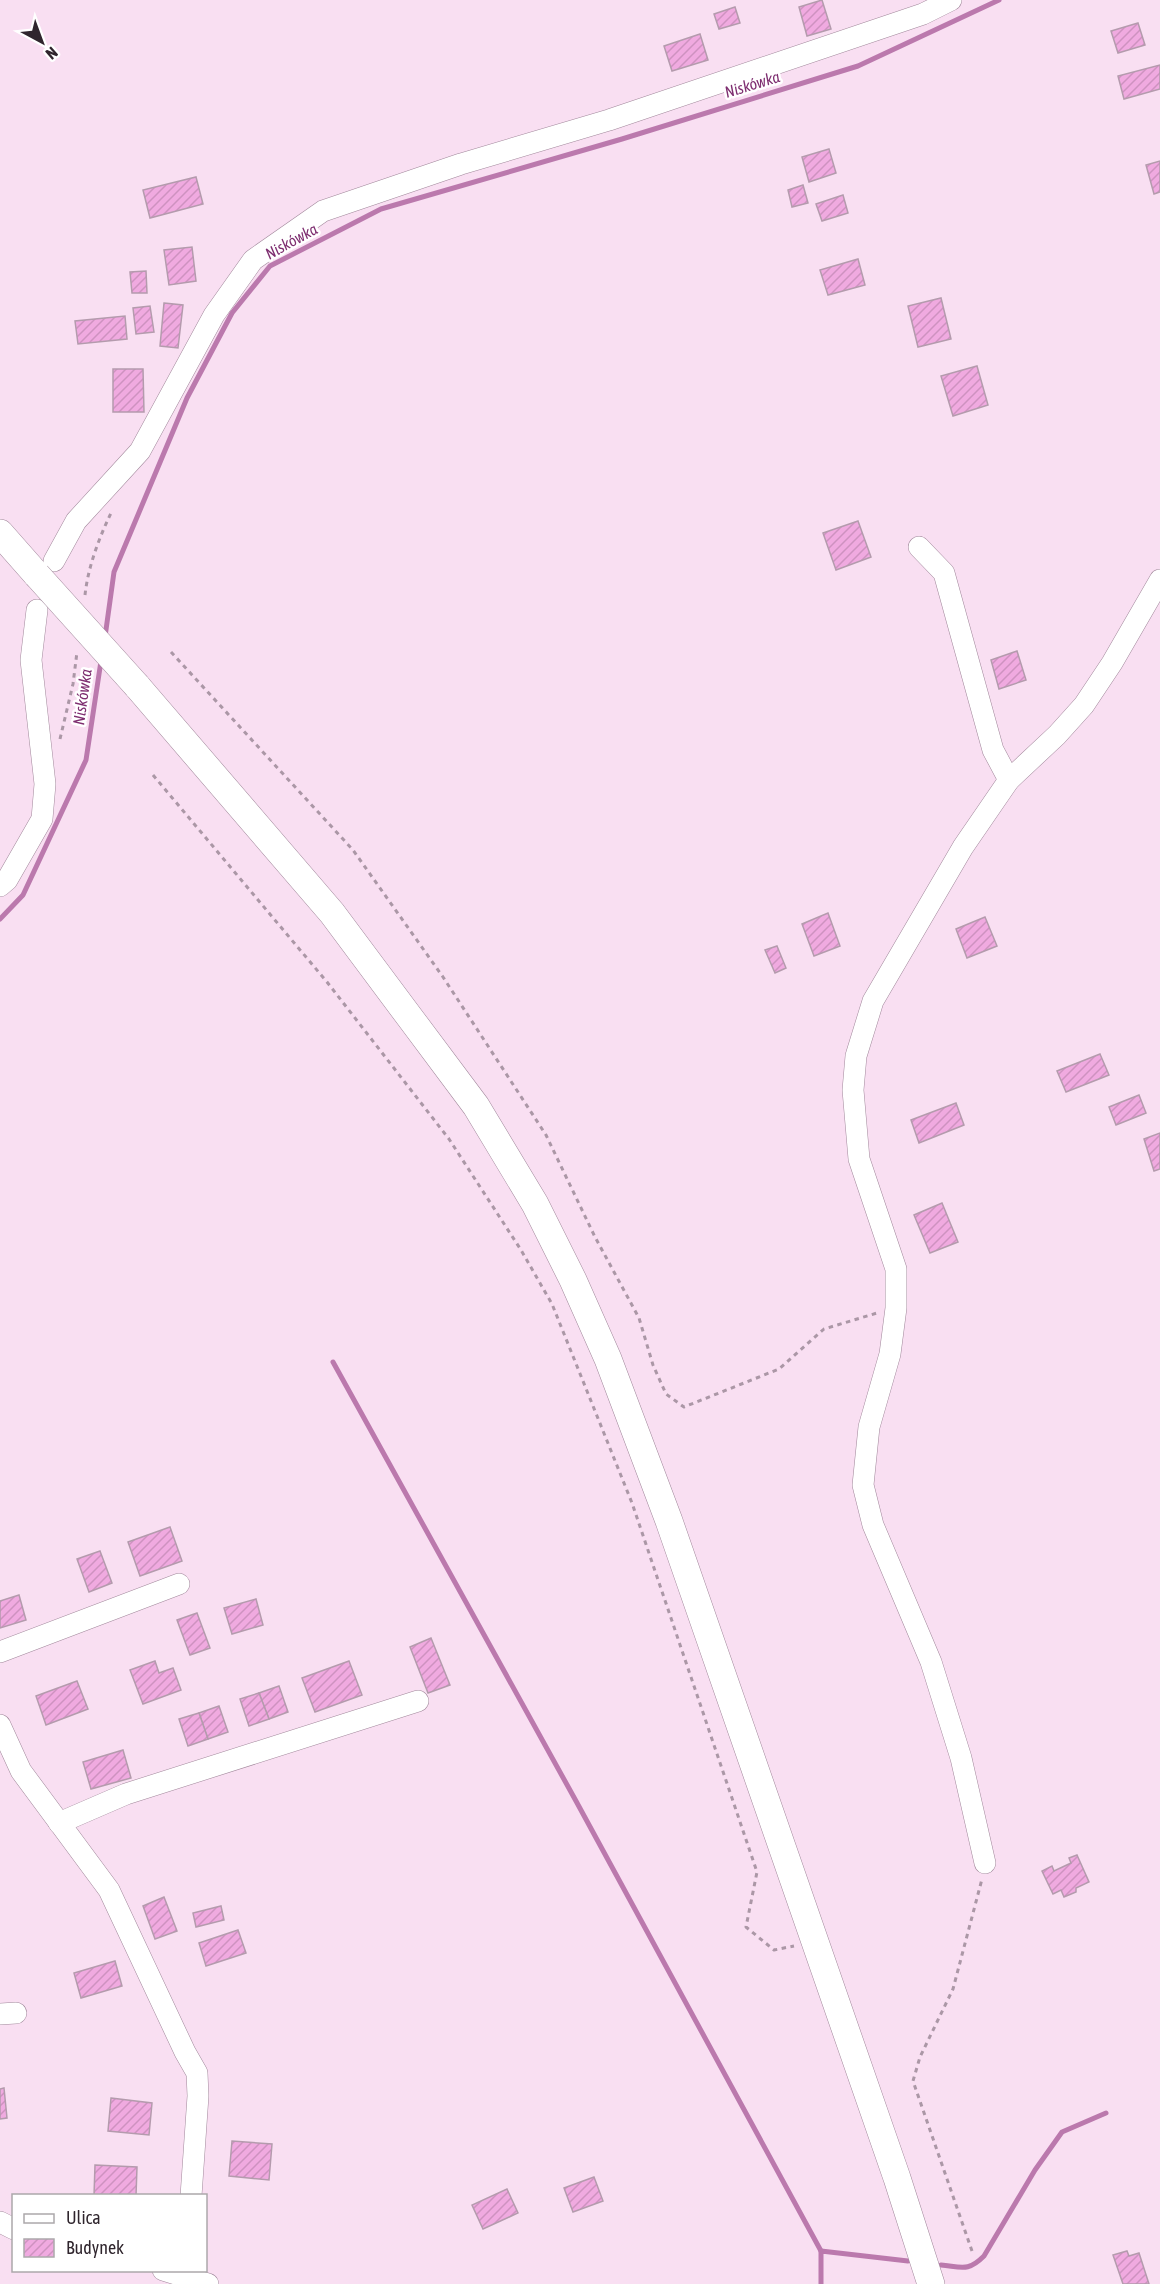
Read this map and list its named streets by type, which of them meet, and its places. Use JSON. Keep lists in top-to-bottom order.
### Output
{
  "water": ["Niskówka"],
  "legend": ["Ulica", "Budynek"],
  "north": "bottom right"
}
